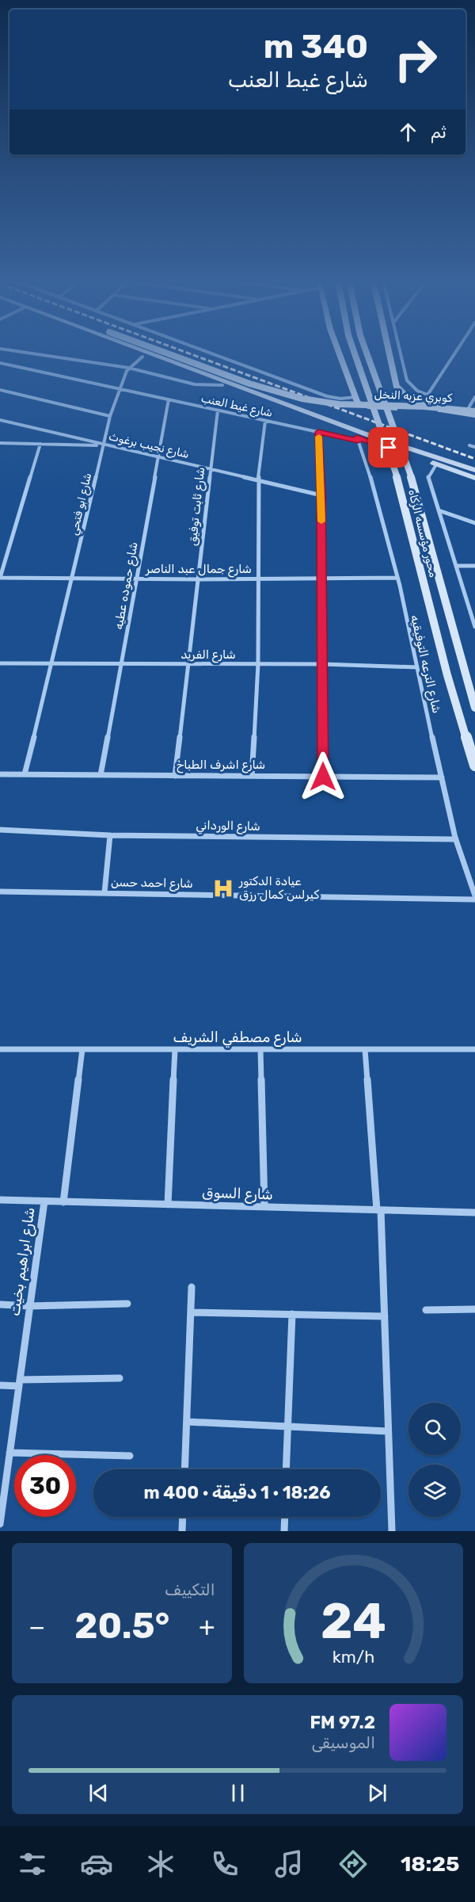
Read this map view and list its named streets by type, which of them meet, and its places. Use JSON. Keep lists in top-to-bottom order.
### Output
{
  "streets": {
    "main road": ["كوبري عزبه النخل", "محور مؤسسه الزكاه"],
    "street": [
      "شارع غيط العنب",
      "شارع نجيب برغوث",
      "شارع ابو فتحي",
      "شارع ثابت توفيق",
      "شارع جمال عبد الناصر",
      "شارع حموده عطيه",
      "شارع الفريد",
      "شارع الترعه التوفيقيه",
      "شارع اشرف الطباخ",
      "شارع الورداني",
      "شارع احمد حسن",
      "شارع مصطفي الشريف",
      "شارع السوق",
      "شارع ابراهيم بخيت"
    ]
  },
  "crossings": [
    ["شارع غيط العنب", "شارع ابو فتحي"],
    ["شارع غيط العنب", "شارع ثابت توفيق"],
    ["شارع غيط العنب", "شارع حموده عطيه"],
    ["شارع غيط العنب", "شارع الترعه التوفيقيه"],
    ["شارع نجيب برغوث", "شارع ابو فتحي"],
    ["شارع نجيب برغوث", "شارع ثابت توفيق"],
    ["شارع نجيب برغوث", "شارع حموده عطيه"],
    ["شارع ابو فتحي", "شارع جمال عبد الناصر"],
    ["شارع ابو فتحي", "شارع الفريد"],
    ["شارع ابو فتحي", "شارع اشرف الطباخ"],
    ["شارع ثابت توفيق", "شارع جمال عبد الناصر"],
    ["شارع ثابت توفيق", "شارع الفريد"],
    ["شارع ثابت توفيق", "شارع اشرف الطباخ"],
    ["شارع جمال عبد الناصر", "شارع حموده عطيه"],
    ["شارع جمال عبد الناصر", "شارع الترعه التوفيقيه"],
    ["شارع حموده عطيه", "شارع الفريد"],
    ["شارع حموده عطيه", "شارع اشرف الطباخ"],
    ["شارع الفريد", "شارع الترعه التوفيقيه"],
    ["شارع الترعه التوفيقيه", "شارع اشرف الطباخ"],
    ["شارع الترعه التوفيقيه", "شارع الورداني"],
    ["شارع الترعه التوفيقيه", "شارع احمد حسن"],
    ["شارع السوق", "شارع ابراهيم بخيت"]
  ],
  "places": {
    "hospital": ["عيادة الدكتور كيرلس كمال رزق"]
  },
  "page": {
    "turn": ["340 m", "شارع غيط العنب"],
    "then": "ثم",
    "limit": "30",
    "trip": "18:26 · 1 دقيقة · 400 m",
    "tile": "التكييف",
    "heat": ["−", "20.5°", "+"],
    "song": ["97.2 FM", "الموسيقى"],
    "tabs": "18:25",
    "gauge": ["24", "km/h"]
  }
}
